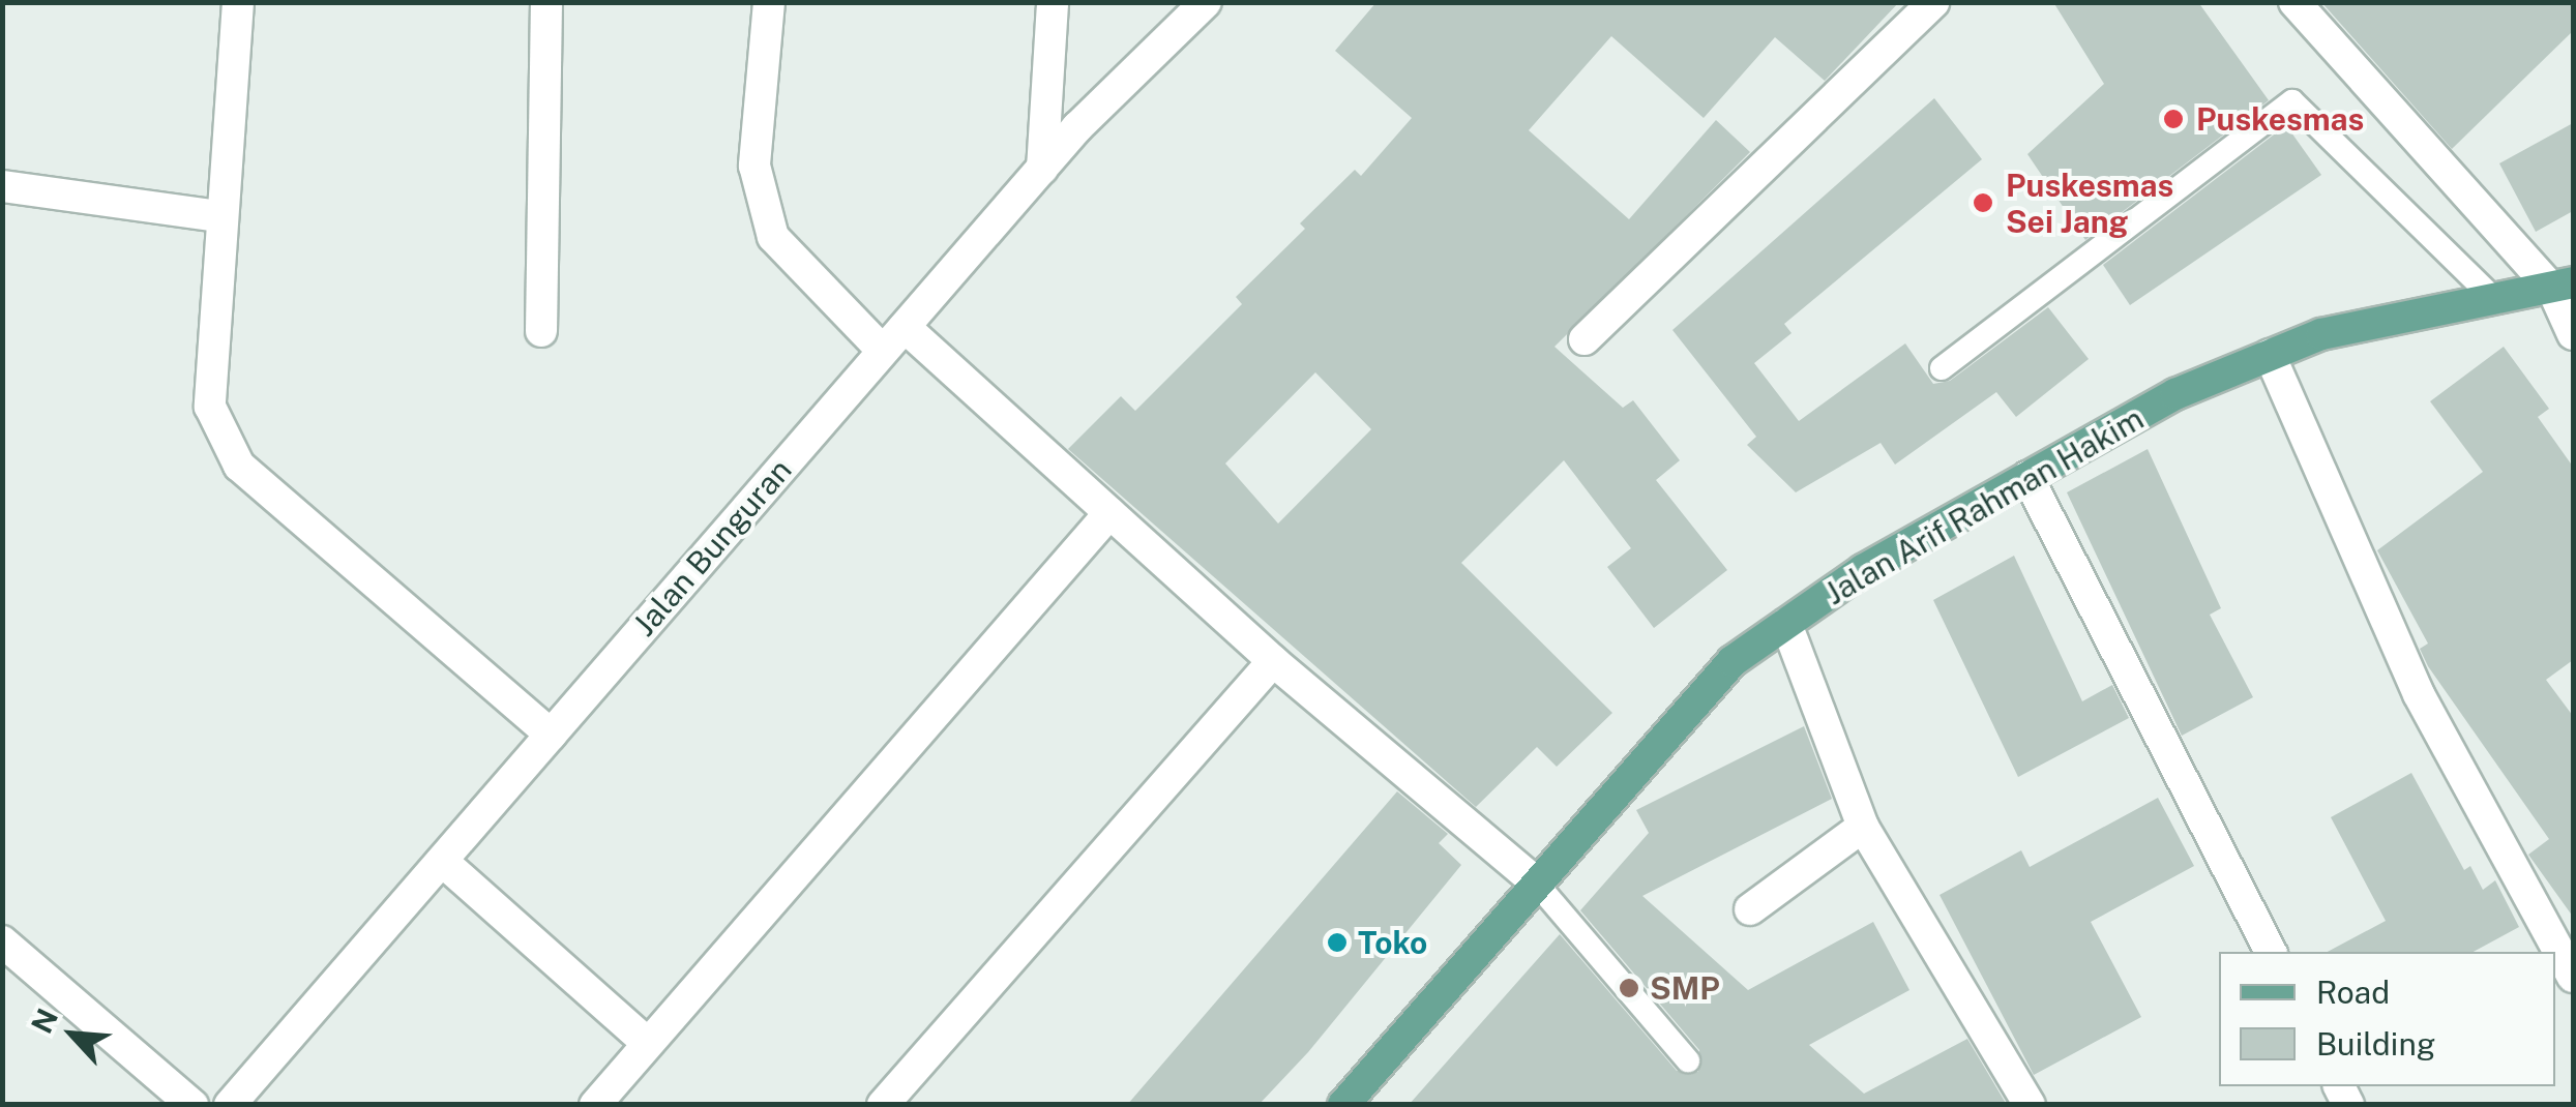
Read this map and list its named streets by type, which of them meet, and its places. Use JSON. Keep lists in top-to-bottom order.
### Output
{
  "streets": {
    "main road": ["Jalan Arif Rahman Hakim"],
    "street": ["Jalan Bunguran"]
  },
  "places": [
    "Puskesmas",
    "Puskesmas Sei Jang",
    "Toko",
    "SMP"
  ],
  "legend": ["Road", "Building"],
  "north": "top left"
}
